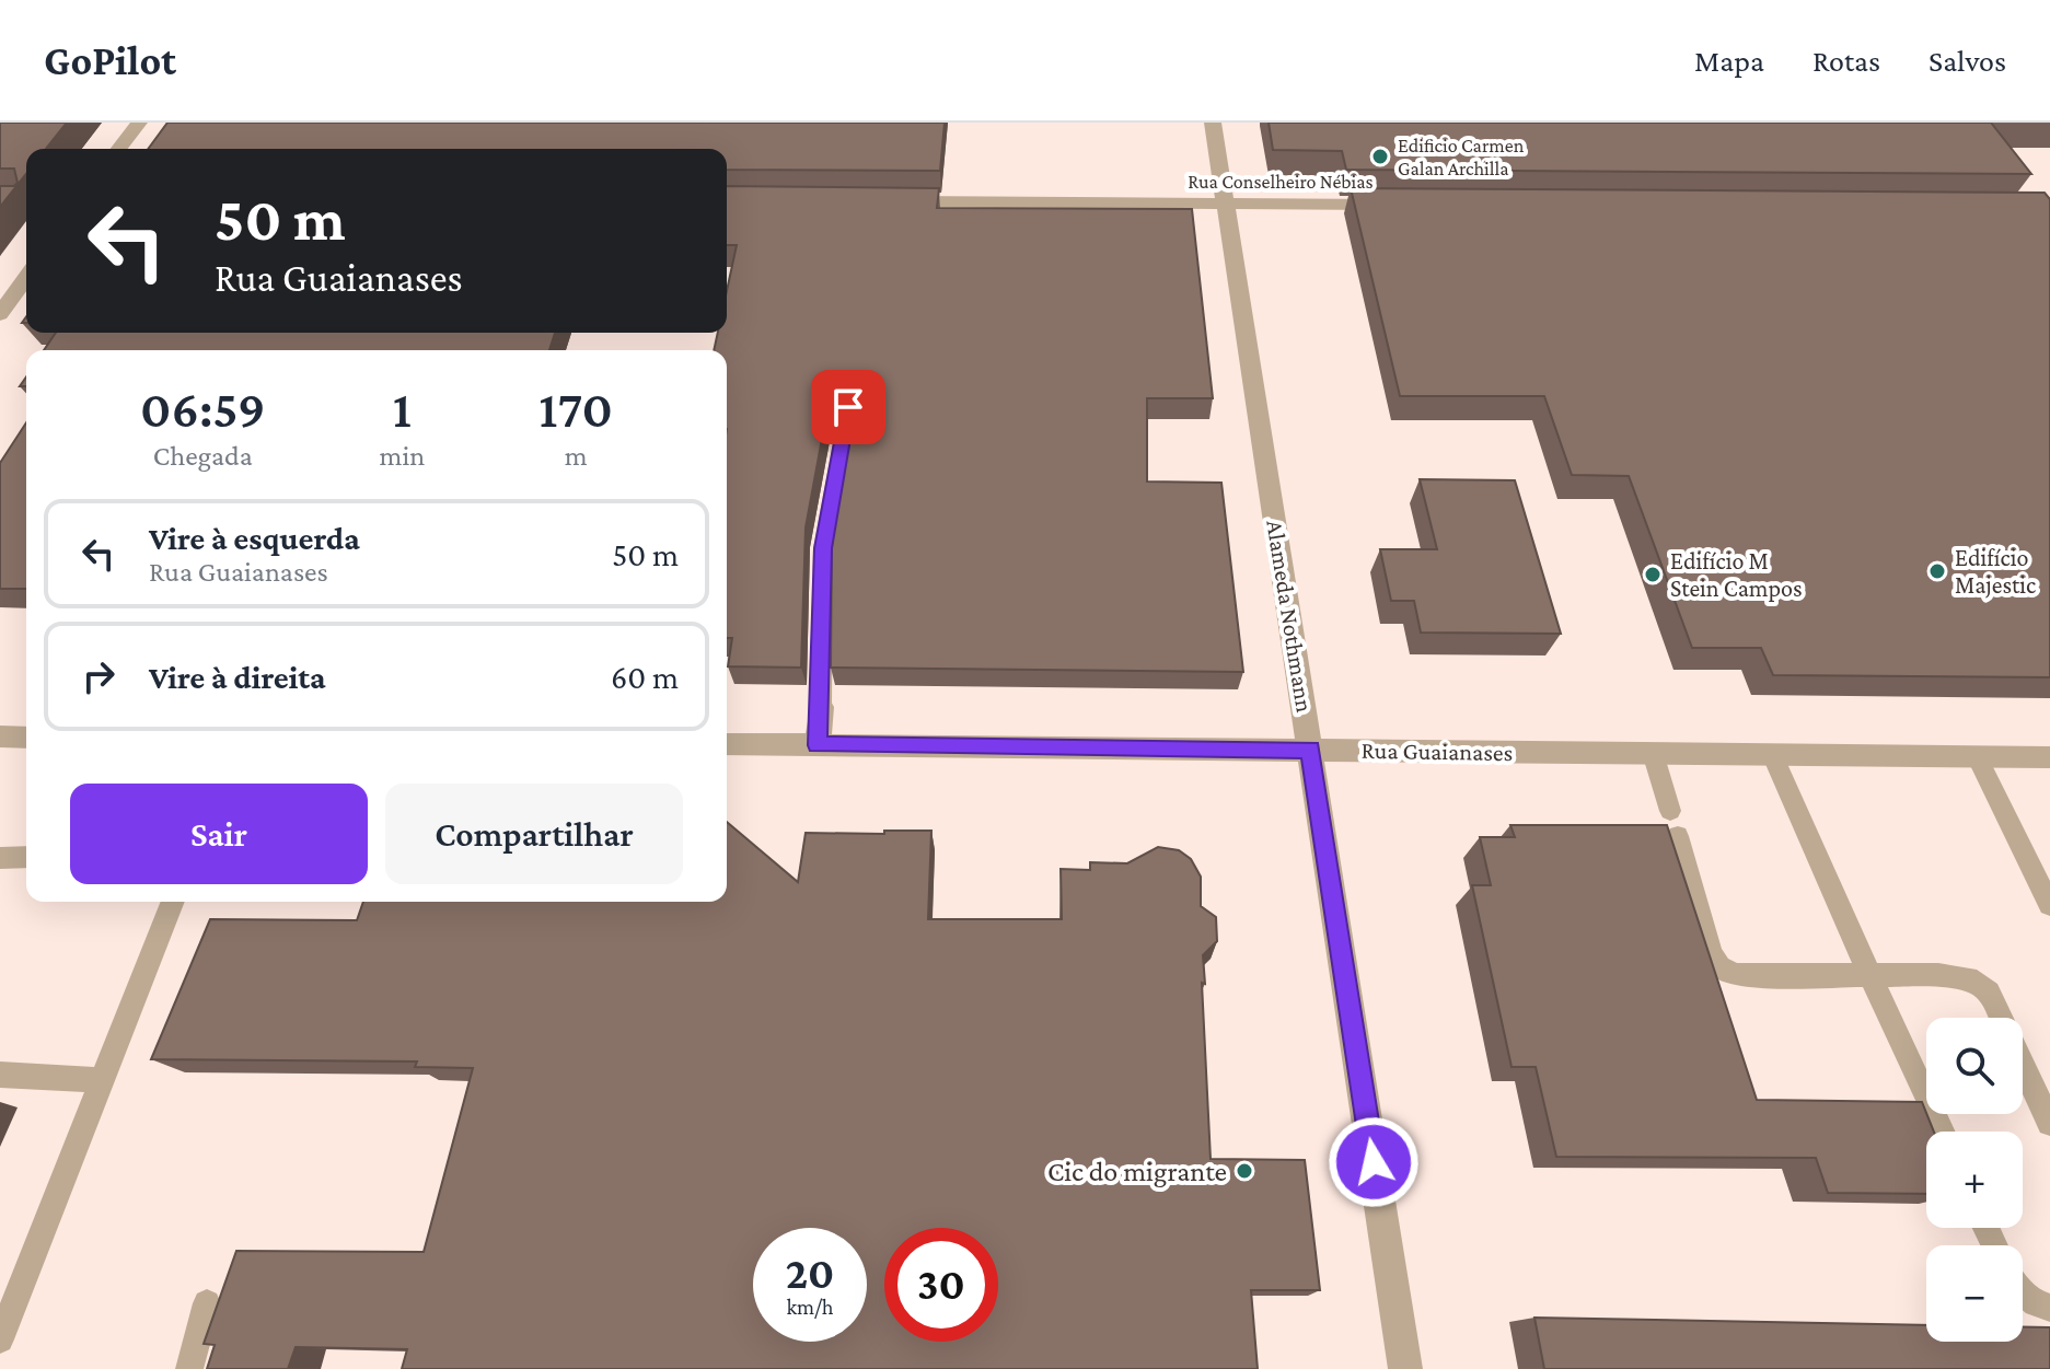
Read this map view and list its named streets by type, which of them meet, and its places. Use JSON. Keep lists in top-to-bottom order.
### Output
{
  "streets": {
    "street": ["Rua Conselheiro Nébias", "Alameda Nothmann", "Rua Guaianases"]
  },
  "crossings": [
    ["Rua Conselheiro Nébias", "Alameda Nothmann"],
    ["Alameda Nothmann", "Rua Guaianases"]
  ],
  "places": [
    "Edificio Carmen Galan Archilla",
    "Edifício Majestic",
    "Edifício M Stein Campos",
    "Cic do migrante"
  ],
  "page": {
    "header": "GoPilot",
    "nav": ["Mapa", "Rotas", "Salvos"],
    "turn": ["50 m", "Rua Guaianases"],
    "eta": [
      "06:59",
      "Chegada",
      "1",
      "min",
      "170",
      "m"
    ],
    "list": [
      {
        "name": "Vire à esquerda",
        "note": "Rua Guaianases",
        "value": "50 m"
      },
      {
        "name": "Vire à direita",
        "value": "60 m"
      }
    ],
    "buttons": ["Sair", "Compartilhar"],
    "map_buttons": ["+", "−"],
    "speed": "20 km/h",
    "limit": "30"
  }
}
